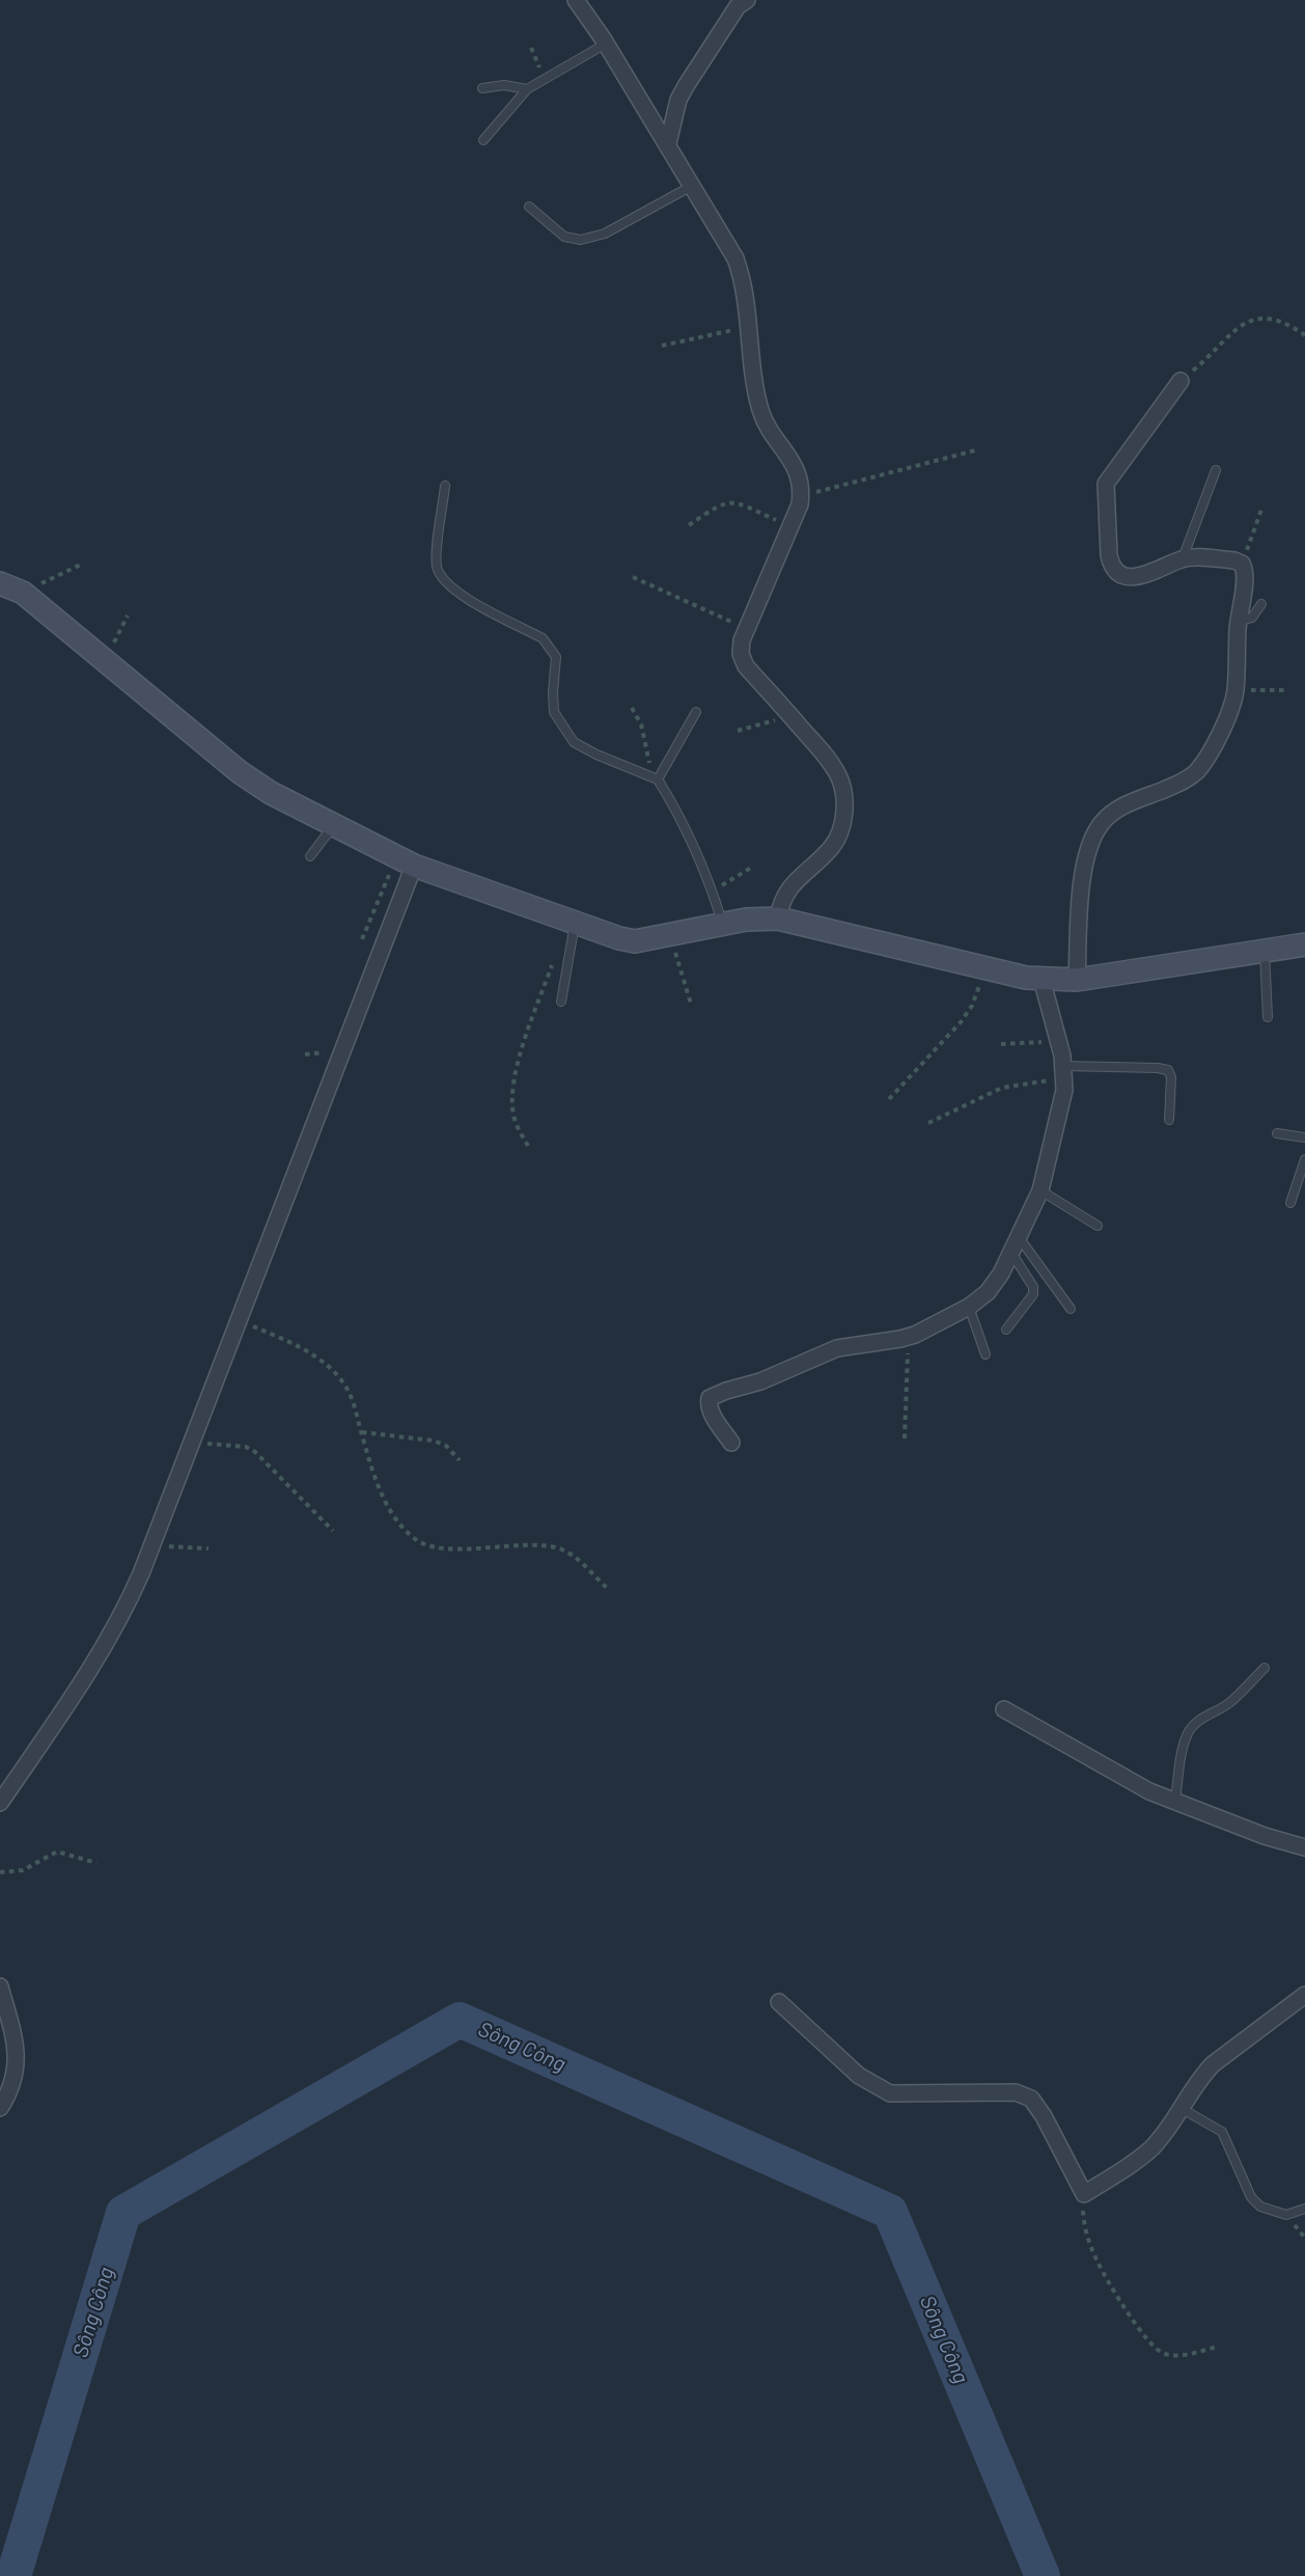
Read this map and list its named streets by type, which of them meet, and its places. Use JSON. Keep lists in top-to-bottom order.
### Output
{
  "water": ["Sông Công"]
}
